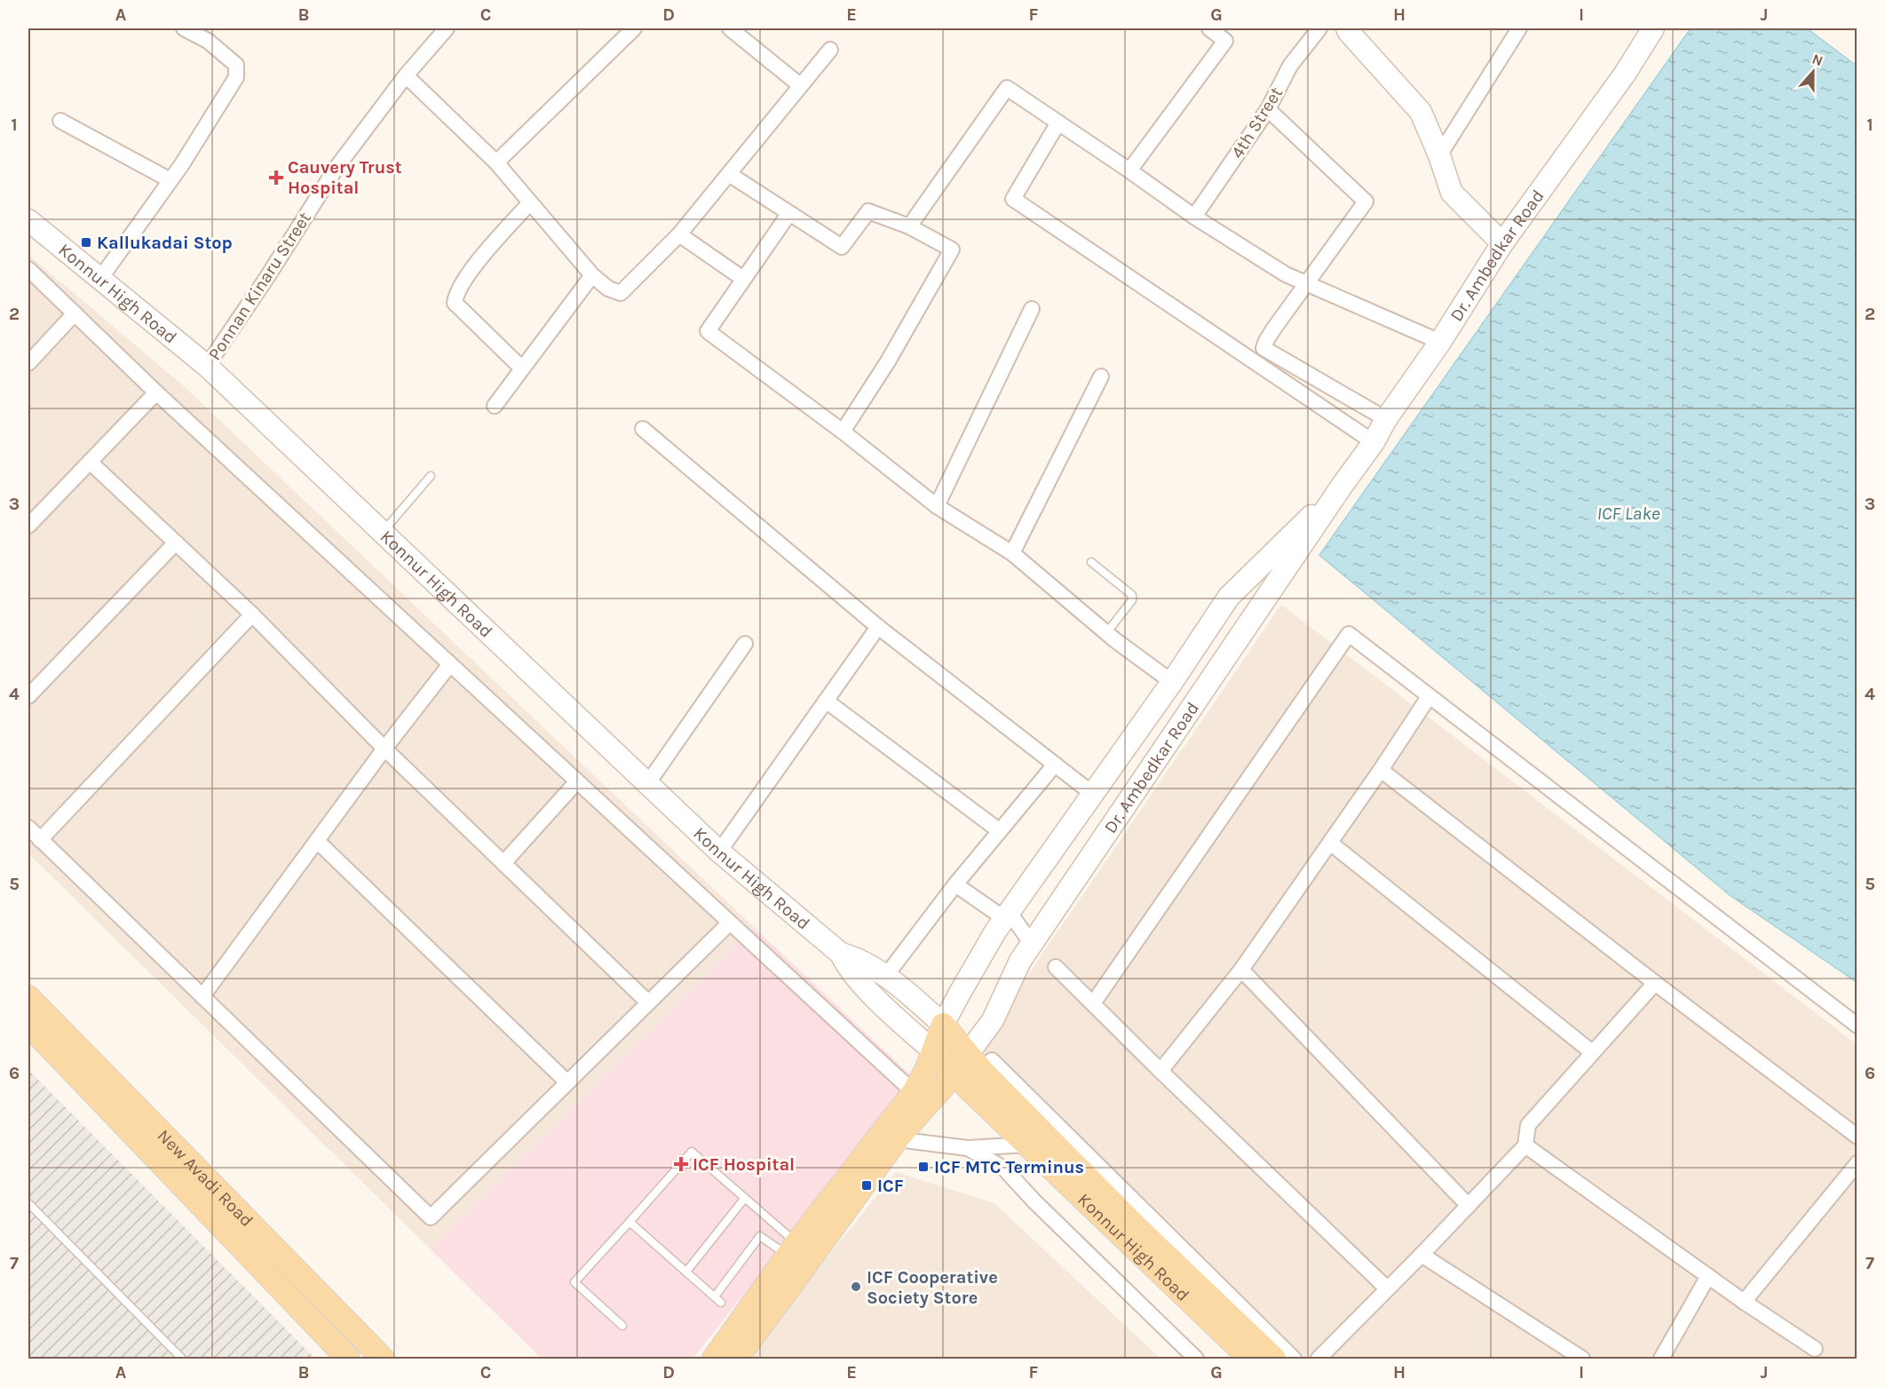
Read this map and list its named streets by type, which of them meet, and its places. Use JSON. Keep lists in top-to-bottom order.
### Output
{
  "streets": {
    "main road": ["Dr. Ambedkar Road", "Konnur High Road", "New Avadi Road"],
    "street": ["4th Street", "Ponnan Kinaru Street"]
  },
  "crossings": [
    ["Dr. Ambedkar Road", "Konnur High Road"],
    ["Ponnan Kinaru Street", "Konnur High Road"]
  ],
  "water": ["ICF Lake"],
  "places": {
    "health": ["Cauvery Trust Hospital", "ICF Hospital"],
    "transit": ["Kallukadai Stop", "ICF MTC Terminus", "ICF"],
    "other": ["ICF Cooperative Society Store"]
  },
  "north": "top",
  "grid": {
    "columns": [
      "A",
      "B",
      "C",
      "D",
      "E",
      "F",
      "G",
      "H",
      "I",
      "J"
    ],
    "rows": [
      "1",
      "2",
      "3",
      "4",
      "5",
      "6",
      "7"
    ]
  }
}
